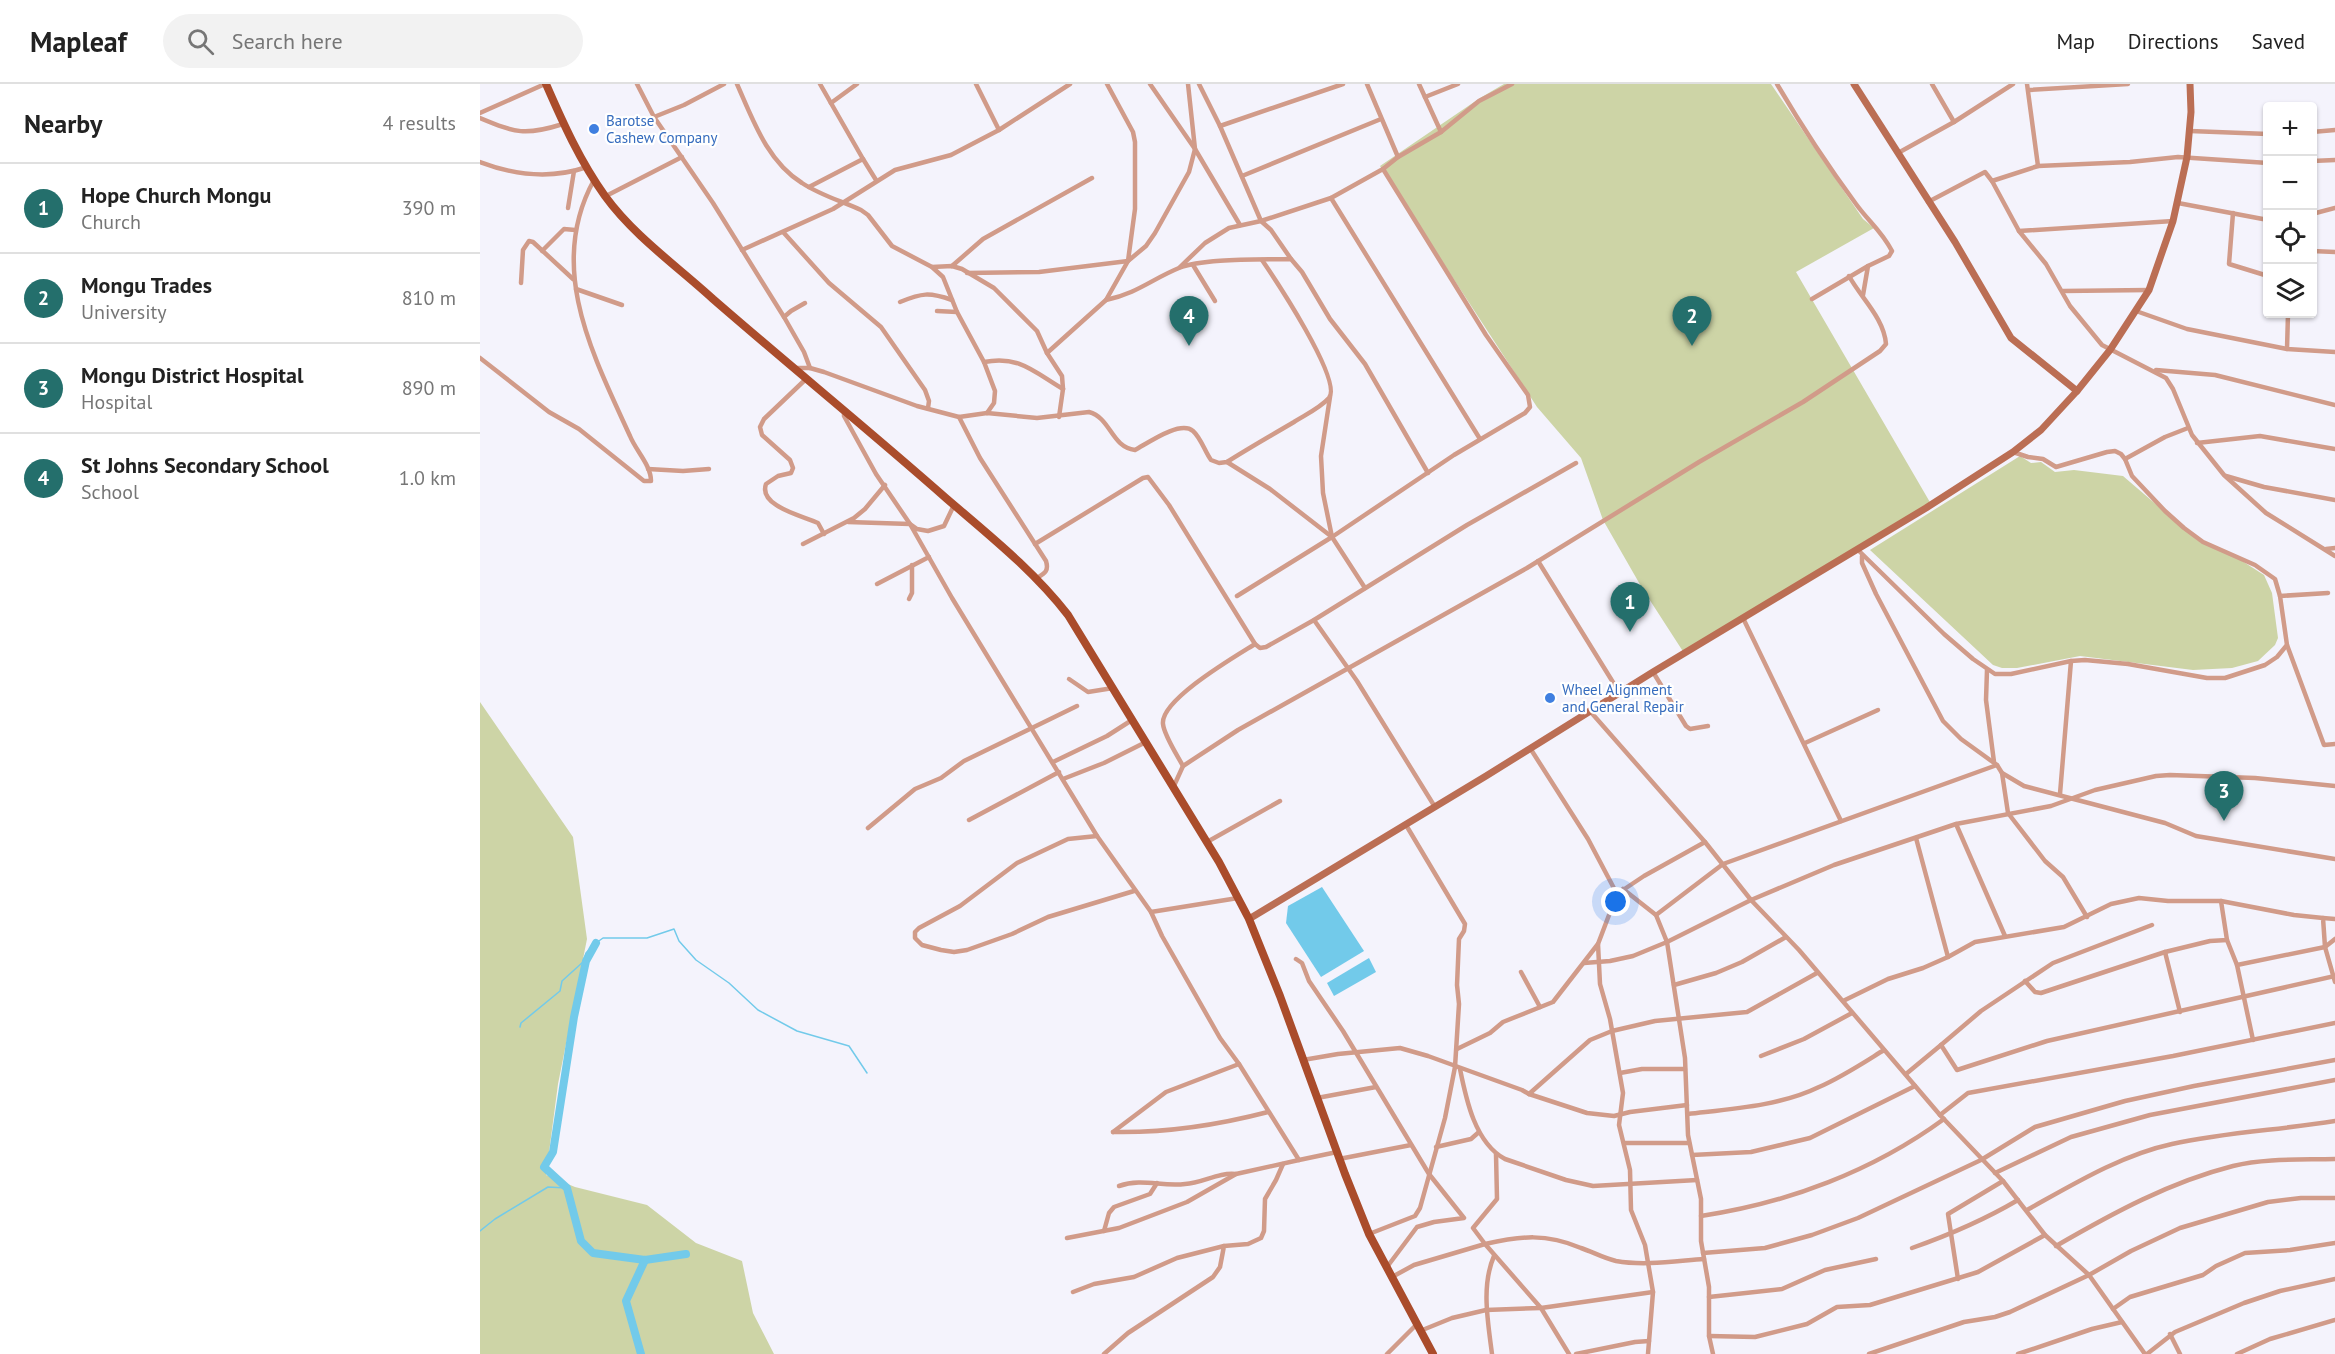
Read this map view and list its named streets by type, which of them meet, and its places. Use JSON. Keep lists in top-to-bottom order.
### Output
{
  "places": ["Barotse Cashew Company", "Wheel Alignment and General Repair"],
  "page": {
    "header": "Mapleaf",
    "search": "Search here",
    "nav": ["Map", "Directions", "Saved"],
    "heading": ["Nearby", "4 results"],
    "map_buttons": ["+", "−"],
    "list": [
      {
        "mark": "1",
        "name": "Hope Church Mongu",
        "note": "Church",
        "value": "390 m"
      },
      {
        "mark": "2",
        "name": "Mongu Trades",
        "note": "University",
        "value": "810 m"
      },
      {
        "mark": "3",
        "name": "Mongu District Hospital",
        "note": "Hospital",
        "value": "890 m"
      },
      {
        "mark": "4",
        "name": "St Johns Secondary School",
        "note": "School",
        "value": "1.0 km"
      }
    ],
    "pins": [
      "2",
      "4",
      "1",
      "3"
    ]
  }
}
